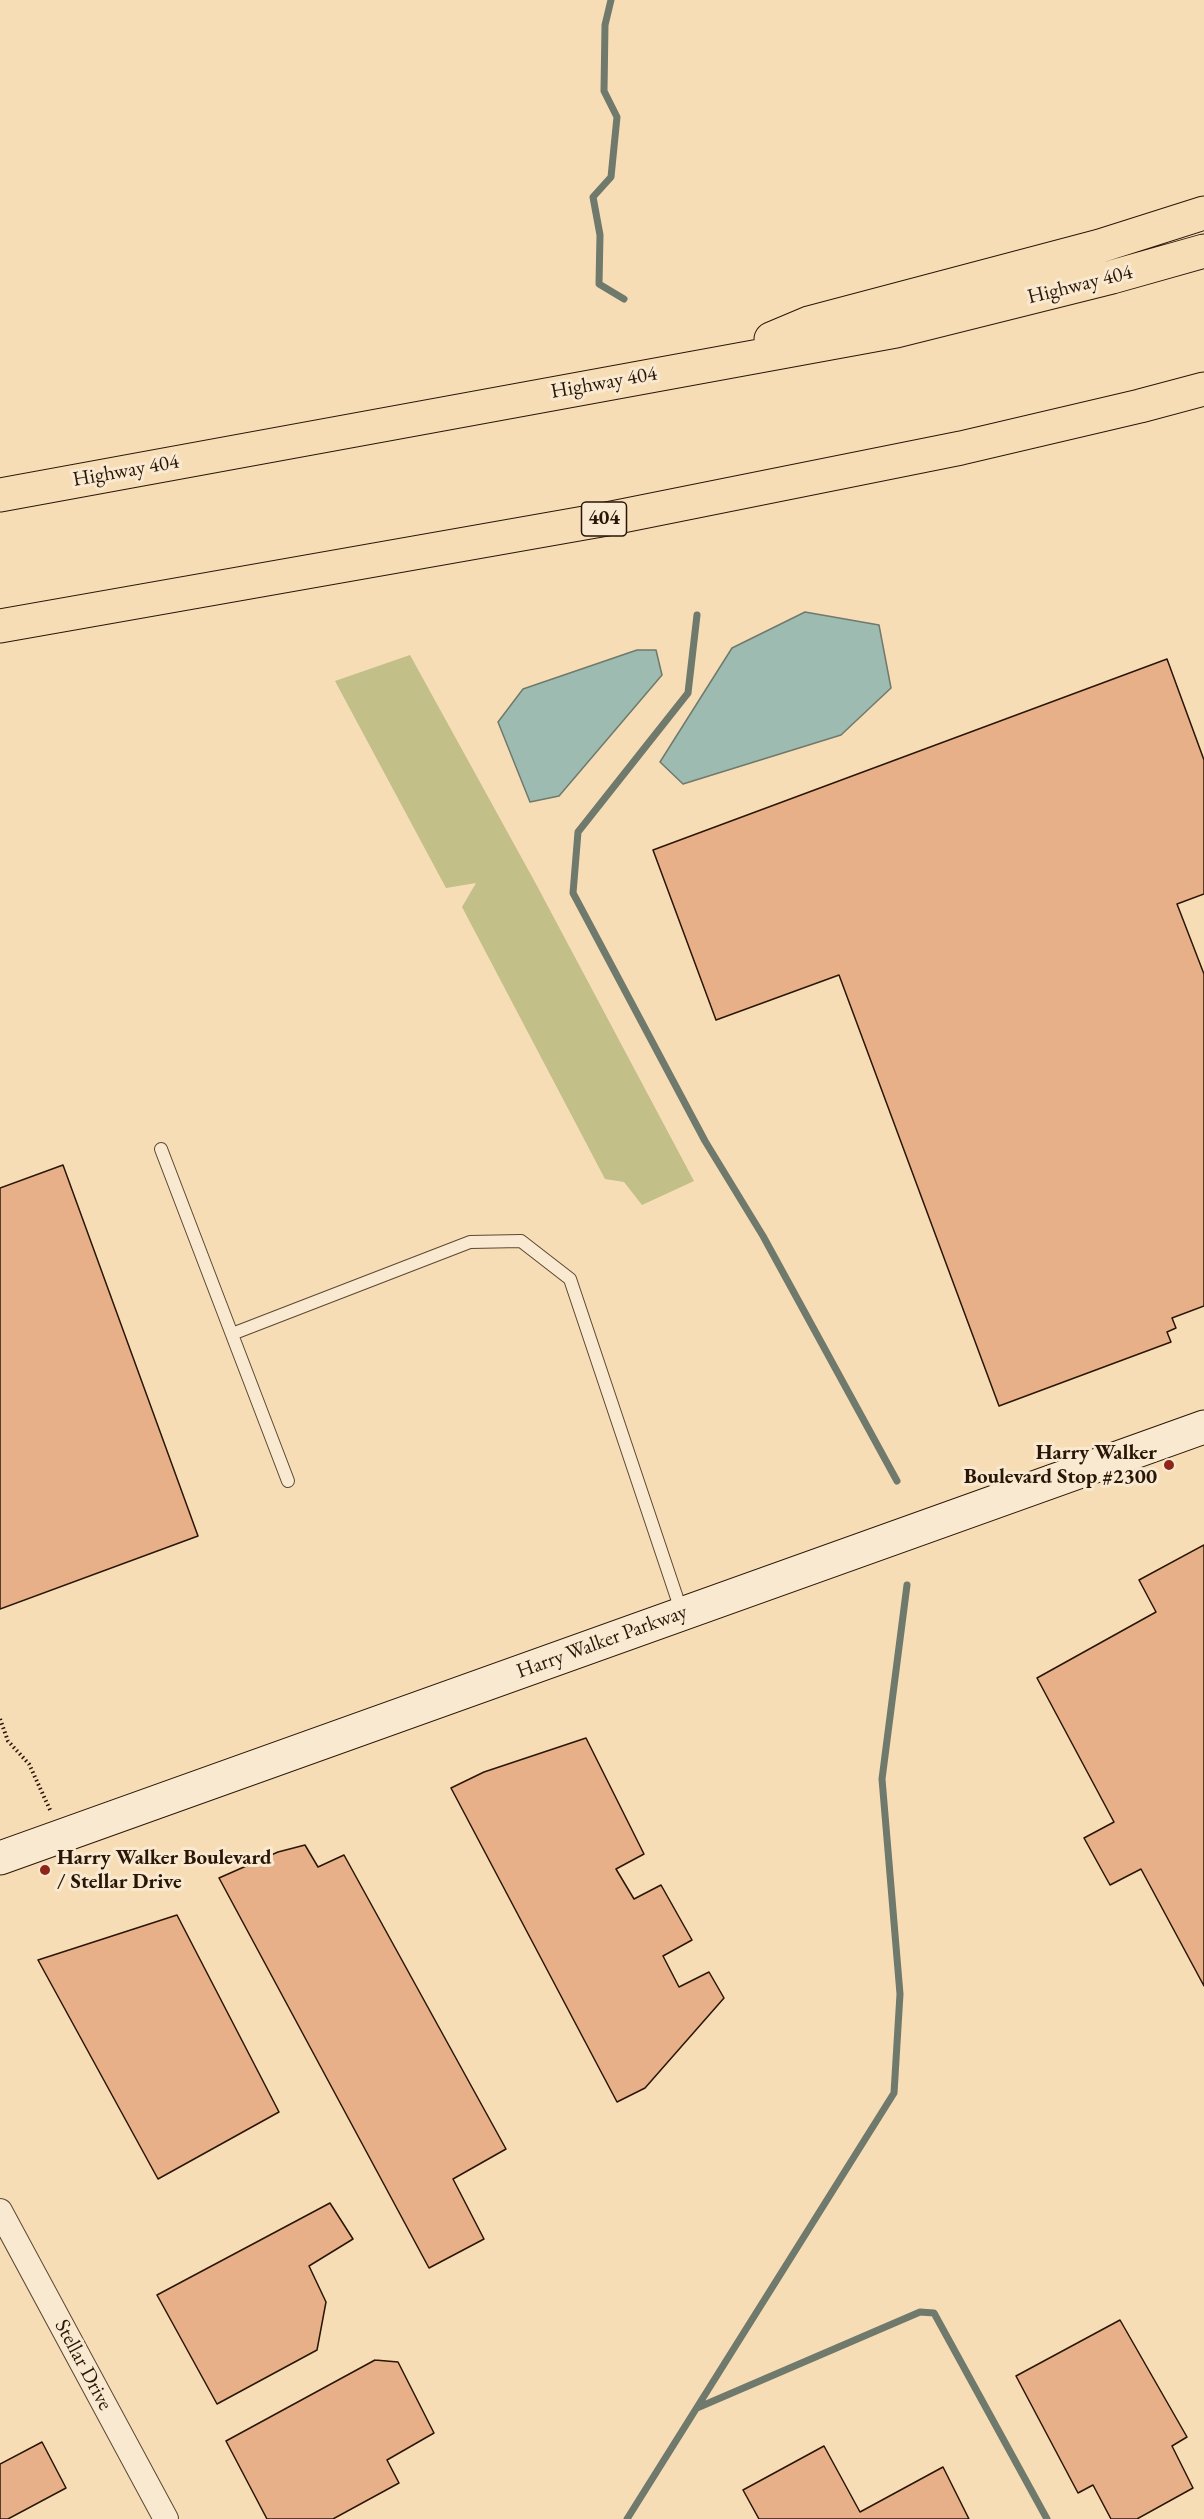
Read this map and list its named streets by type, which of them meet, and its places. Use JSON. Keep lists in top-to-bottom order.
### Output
{
  "streets": {
    "highway": ["Highway 404", "404"],
    "street": ["Harry Walker Parkway", "Stellar Drive"]
  },
  "places": ["Harry Walker Boulevard Stop #2300", "Harry Walker Boulevard / Stellar Drive"]
}
